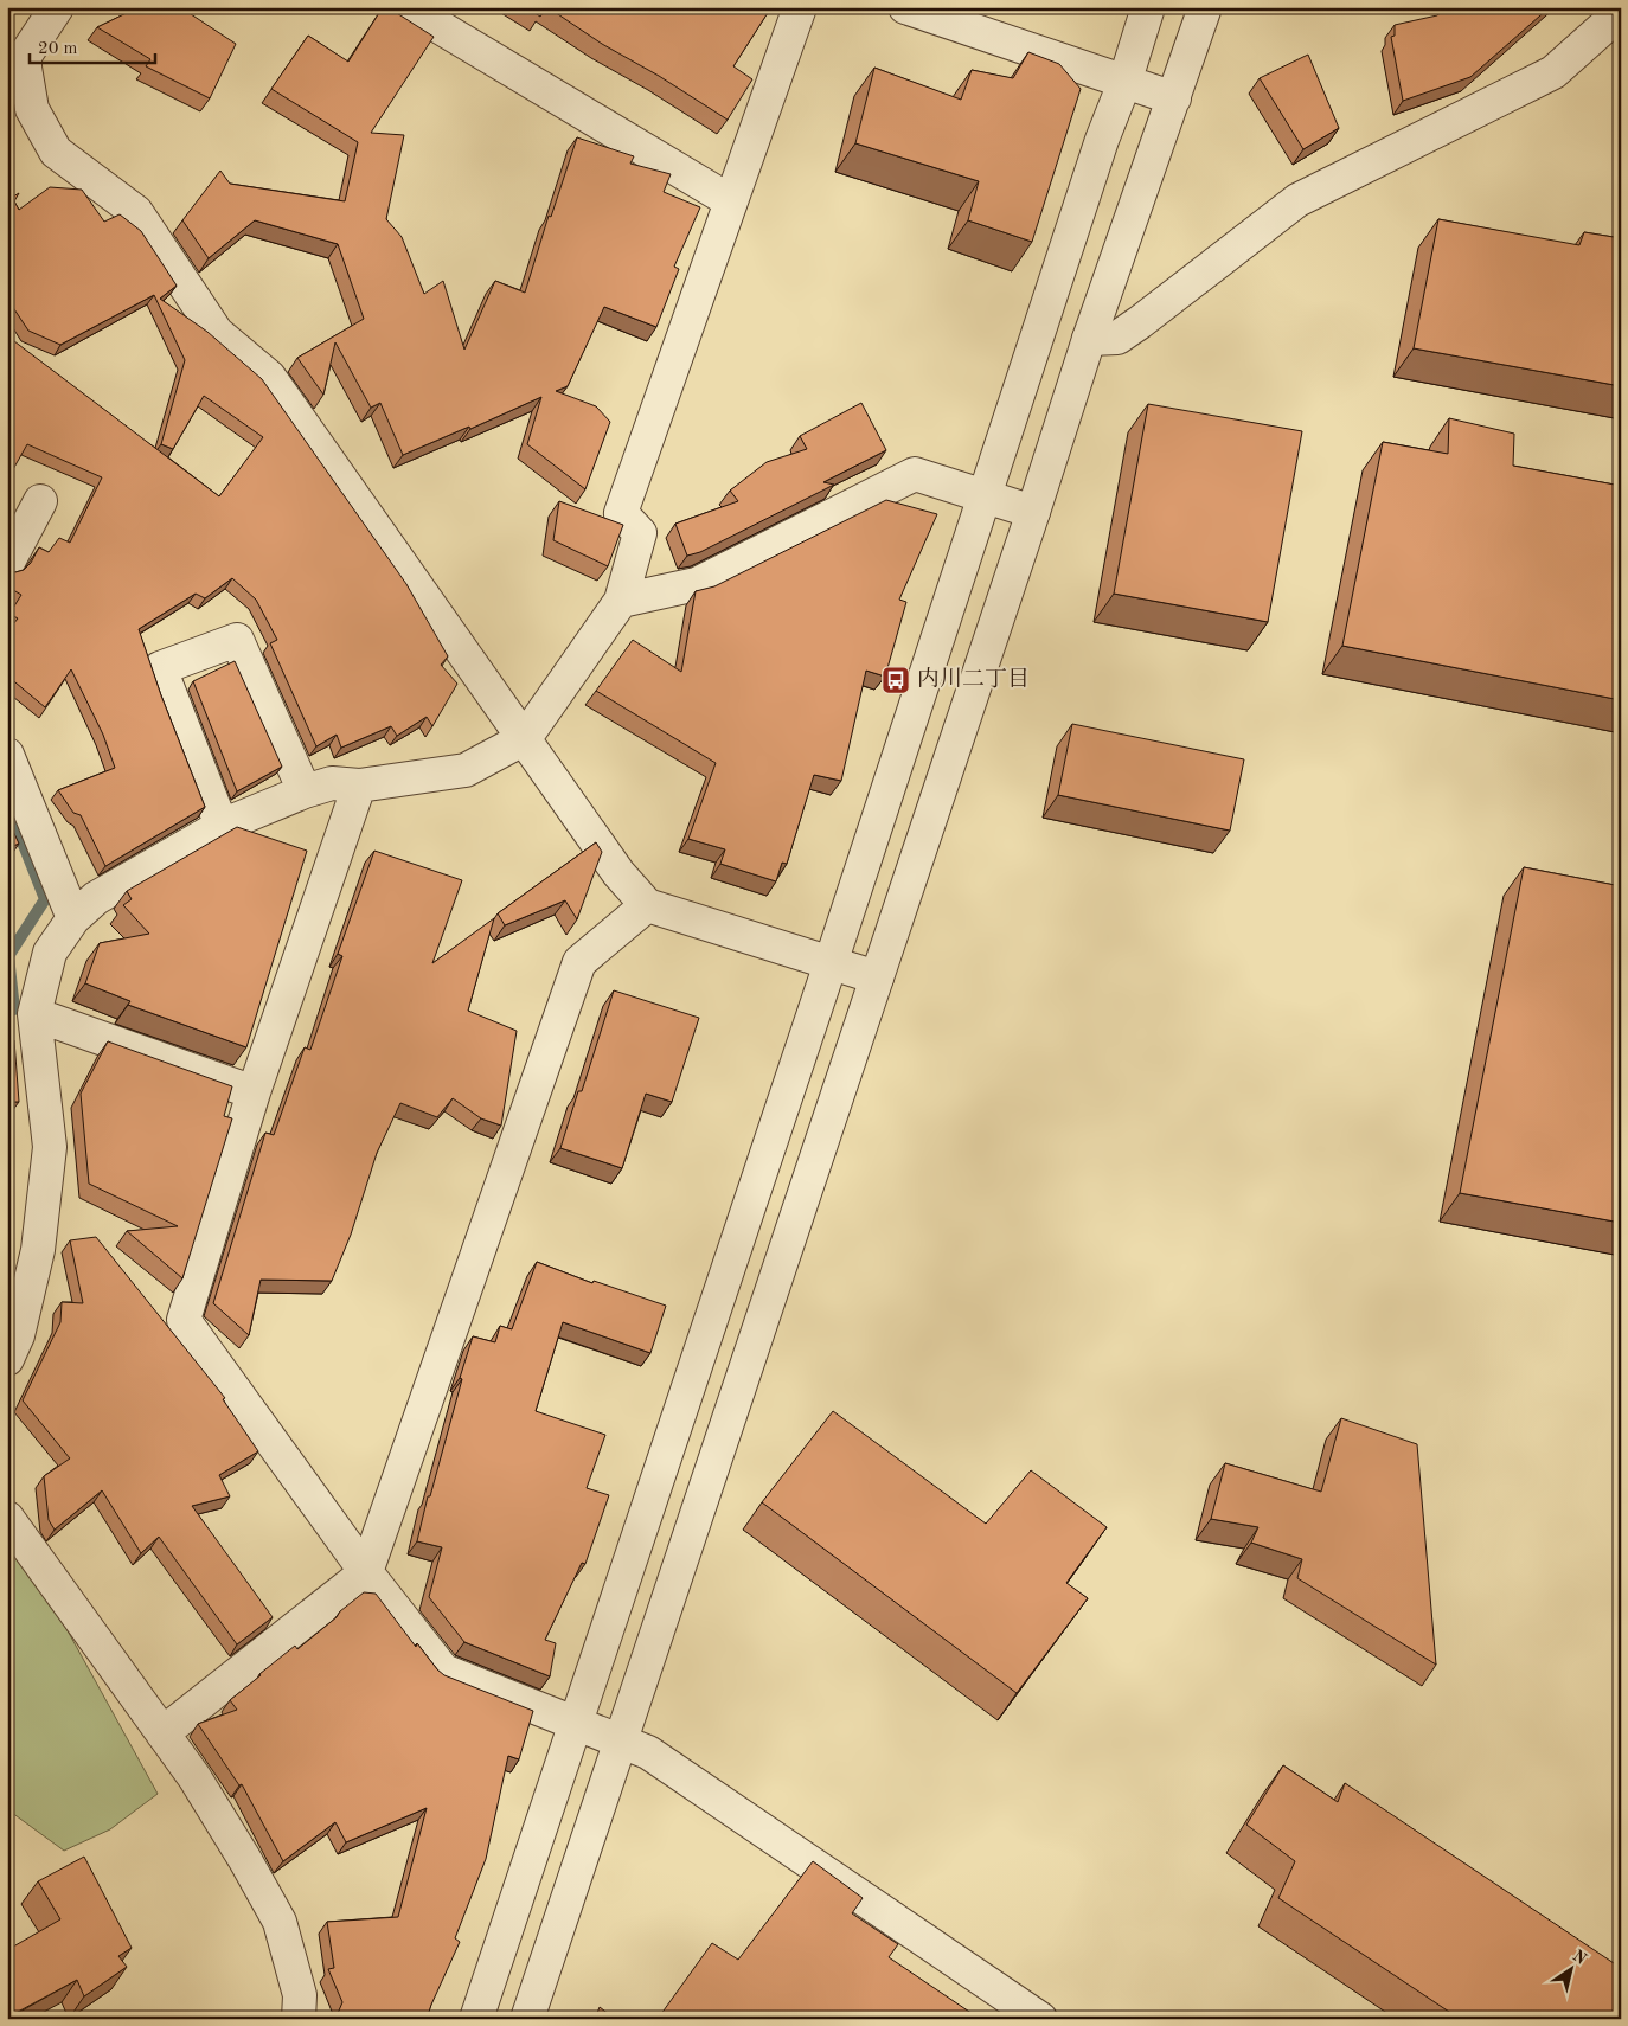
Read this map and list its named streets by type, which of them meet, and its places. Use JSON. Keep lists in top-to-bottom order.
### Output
{
  "places": {
    "bus stop": ["内川二丁目"]
  },
  "scale_bar": "20 m",
  "north": "top right"
}
